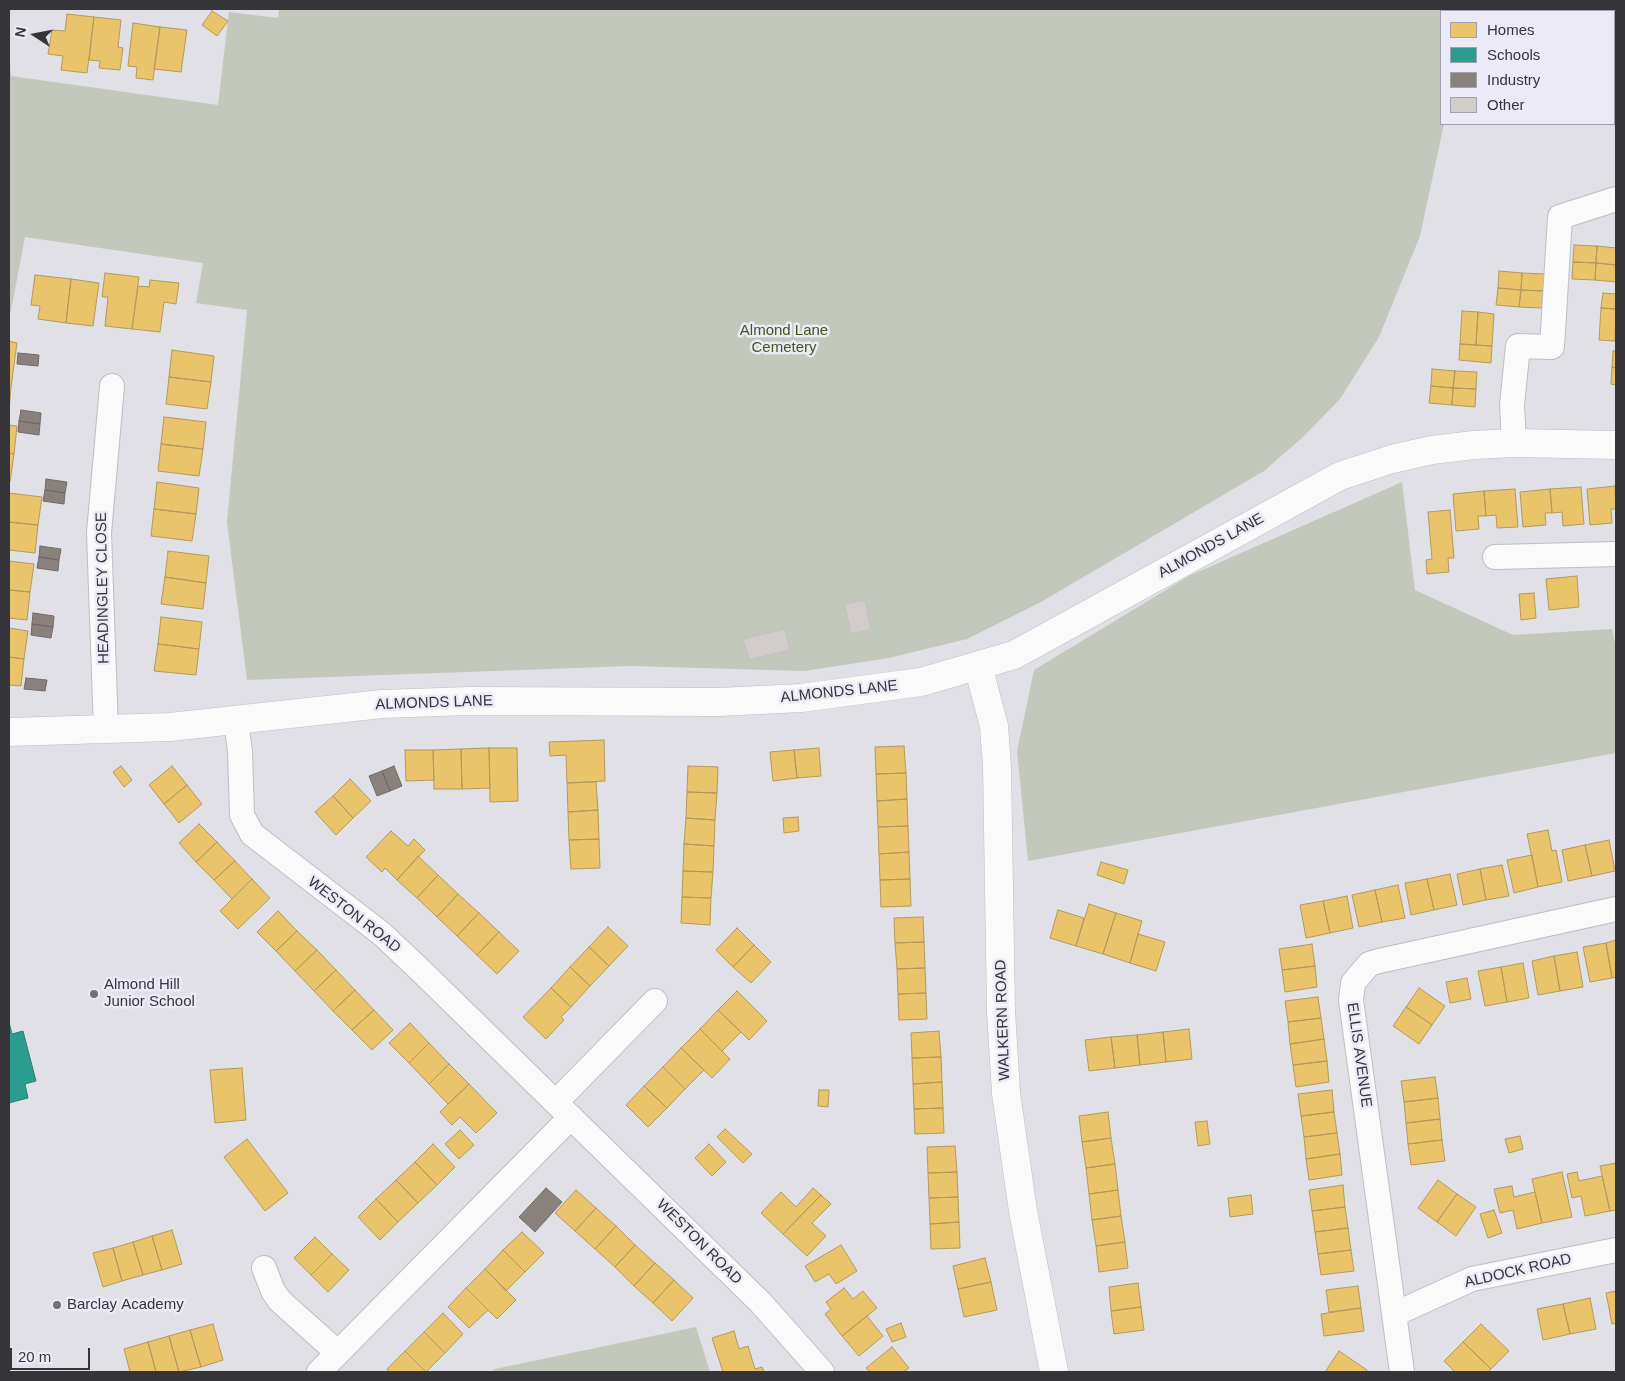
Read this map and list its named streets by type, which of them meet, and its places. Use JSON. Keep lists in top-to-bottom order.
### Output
{
  "streets": {
    "street": [
      "ALMONDS LANE",
      "HEADINGLEY CLOSE",
      "WESTON ROAD",
      "WALKERN ROAD",
      "ELLIS AVENUE",
      "ALDOCK ROAD"
    ]
  },
  "crossings": [
    ["ALMONDS LANE", "HEADINGLEY CLOSE"],
    ["ALMONDS LANE", "WESTON ROAD"],
    ["ALMONDS LANE", "WALKERN ROAD"],
    ["ELLIS AVENUE", "ALDOCK ROAD"]
  ],
  "parks": ["Almond Lane Cemetery"],
  "places": ["Almond Hill Junior School", "Barclay Academy"],
  "legend": [
    "Homes",
    "Schools",
    "Industry",
    "Other"
  ],
  "scale_bar": "20 m",
  "north": "left"
}
